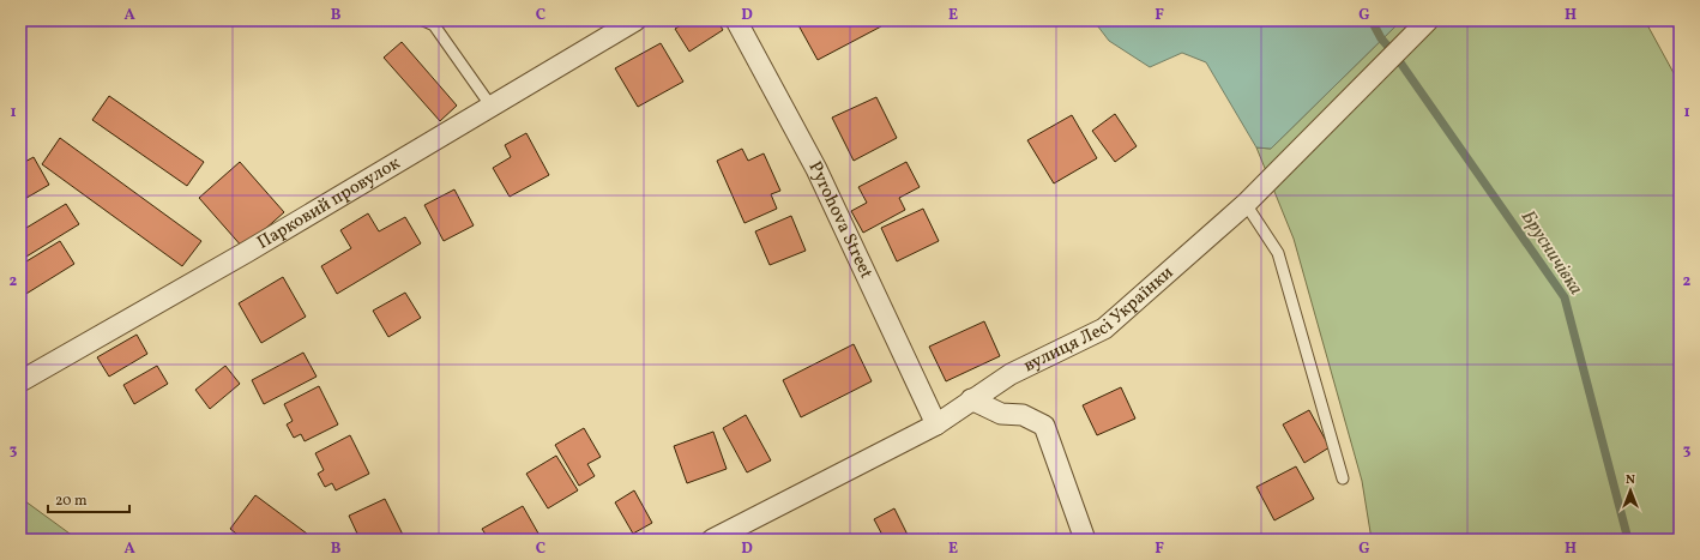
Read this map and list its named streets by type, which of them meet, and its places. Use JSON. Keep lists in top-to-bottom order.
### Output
{
  "streets": {
    "street": ["Парковий провулок", "Pyrohova Street", "вулиця Лесі Українки"]
  },
  "crossings": [
    ["Pyrohova Street", "вулиця Лесі Українки"]
  ],
  "water": ["Брусничівка"],
  "scale_bar": "20 m",
  "north": "top",
  "grid": {
    "columns": [
      "A",
      "B",
      "C",
      "D",
      "E",
      "F",
      "G",
      "H"
    ],
    "rows": ["1", "2", "3"]
  }
}
